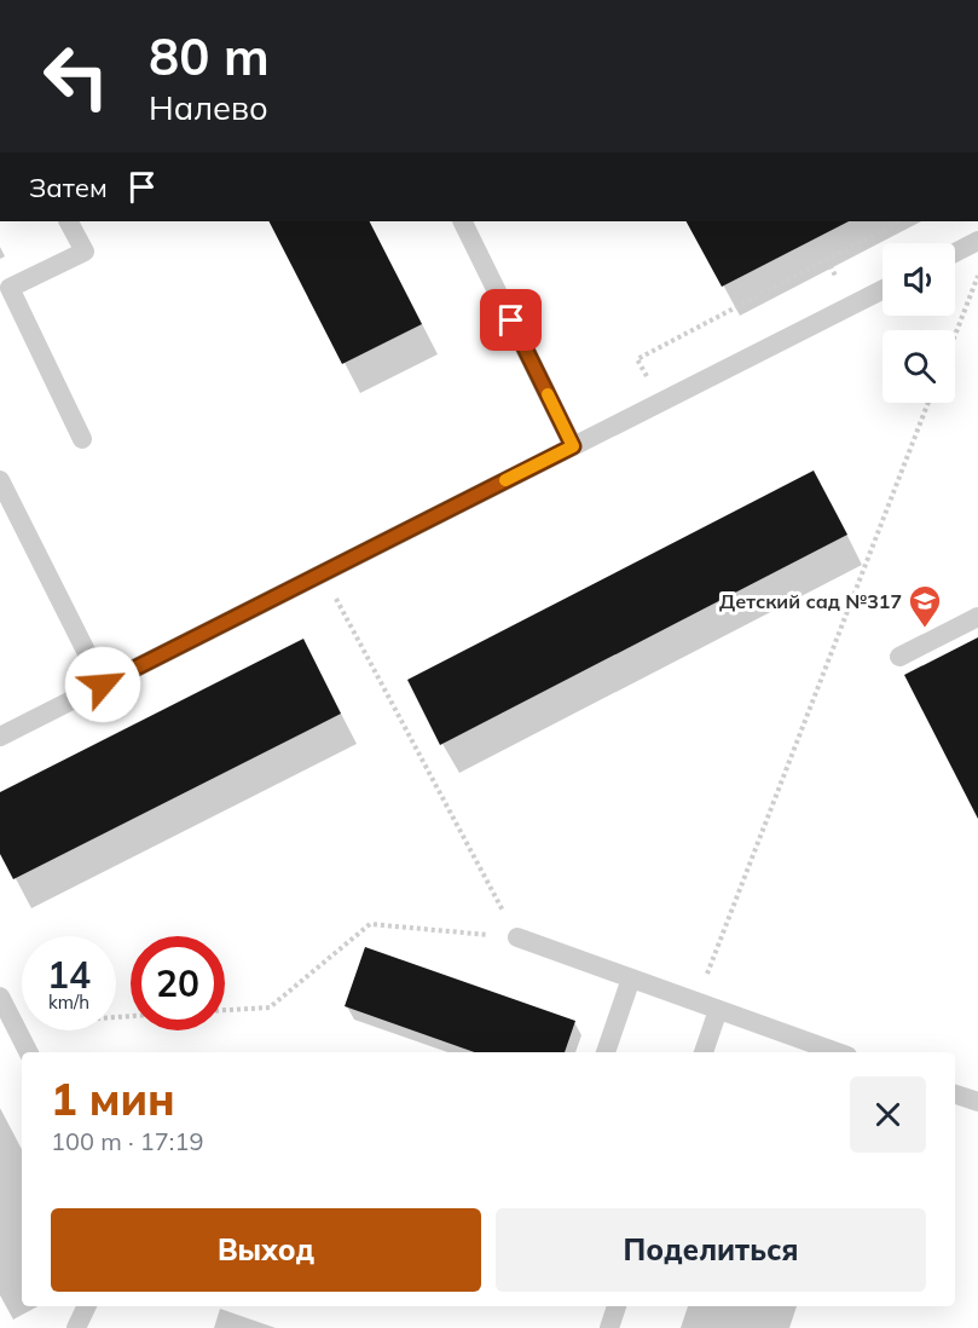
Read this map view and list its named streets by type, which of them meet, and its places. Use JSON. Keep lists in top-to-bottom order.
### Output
{
  "places": {
    "school or university": ["Детский сад №317"]
  },
  "page": {
    "turn": ["80 m", "Налево"],
    "then": "Затем",
    "speed": "14 km/h",
    "limit": "20",
    "heading": ["1 мин", "100 m · 17:19"],
    "buttons": ["Выход", "Поделиться"]
  }
}
